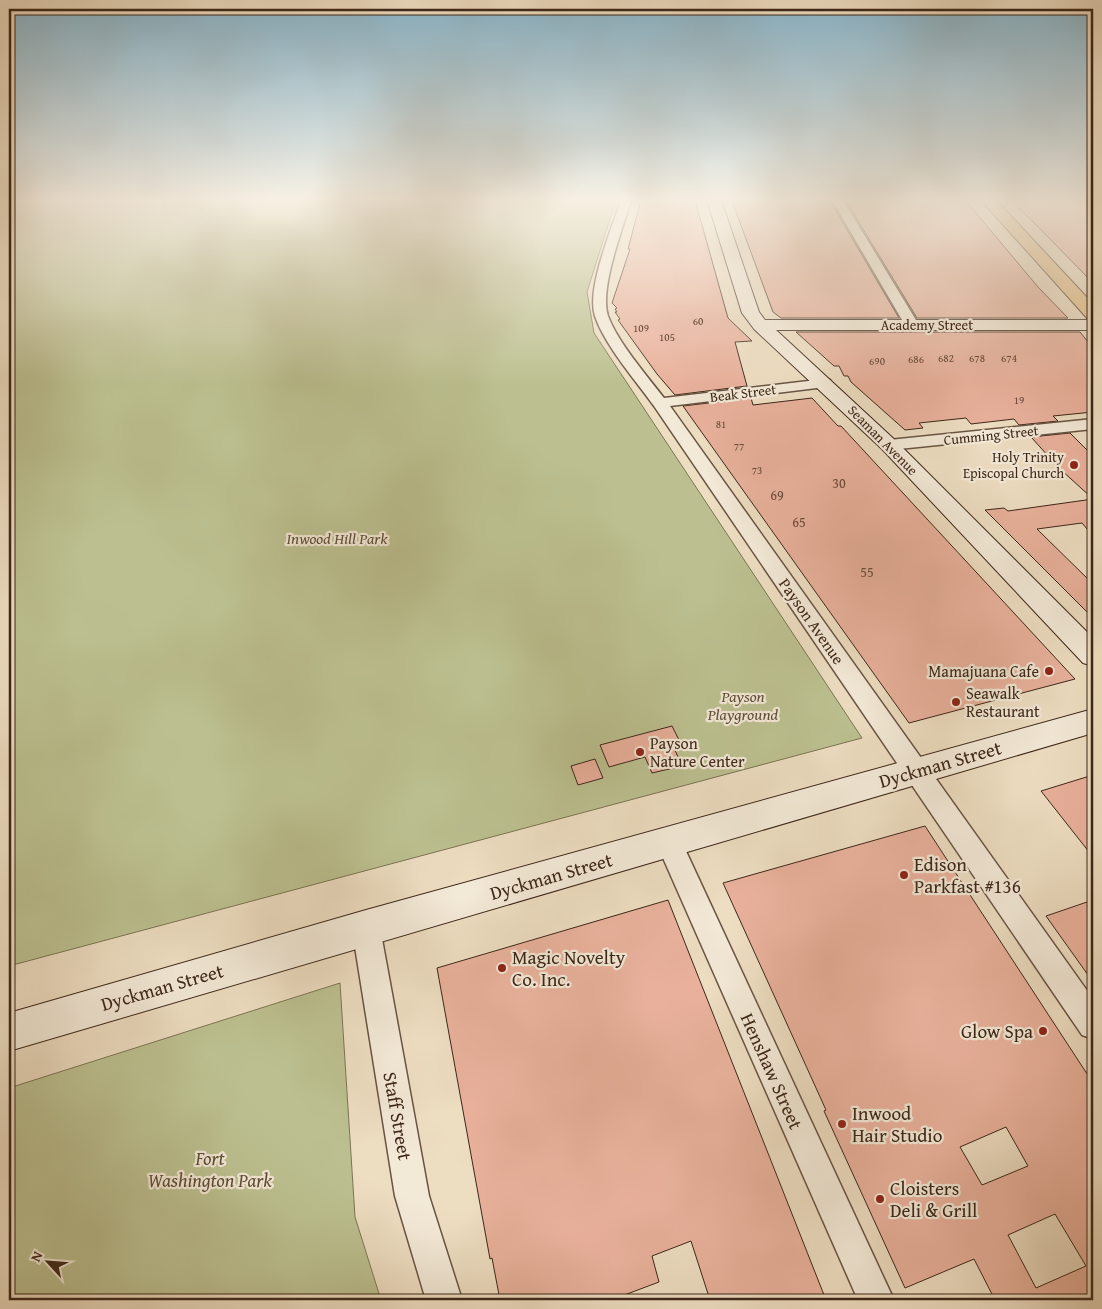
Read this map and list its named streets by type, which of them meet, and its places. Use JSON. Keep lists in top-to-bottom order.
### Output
{
  "streets": {
    "street": [
      "Academy Street",
      "Beak Street",
      "Cumming Street",
      "Seaman Avenue",
      "Payson Avenue",
      "Dyckman Street",
      "Henshaw Street",
      "Staff Street"
    ]
  },
  "crossings": [
    ["Academy Street", "Seaman Avenue"],
    ["Beak Street", "Seaman Avenue"],
    ["Beak Street", "Payson Avenue"],
    ["Cumming Street", "Seaman Avenue"],
    ["Payson Avenue", "Dyckman Street"],
    ["Dyckman Street", "Henshaw Street"],
    ["Dyckman Street", "Staff Street"]
  ],
  "parks": ["Inwood Hill Park", "Payson Playground", "Fort Washington Park"],
  "places": [
    "Holy Trinity Episcopal Church",
    "Mamajuana Cafe",
    "Seawalk Restaurant",
    "Payson Nature Center",
    "Edison Parkfast #136",
    "Magic Novelty Co. Inc.",
    "Glow Spa",
    "Inwood Hair Studio",
    "Cloisters Deli & Grill"
  ],
  "house_numbers": [
    "60",
    "109",
    "105",
    "682",
    "678",
    "674",
    "686",
    "690",
    "19",
    "81",
    "77",
    "73",
    "30",
    "69",
    "65",
    "55"
  ],
  "north": "top left"
}
